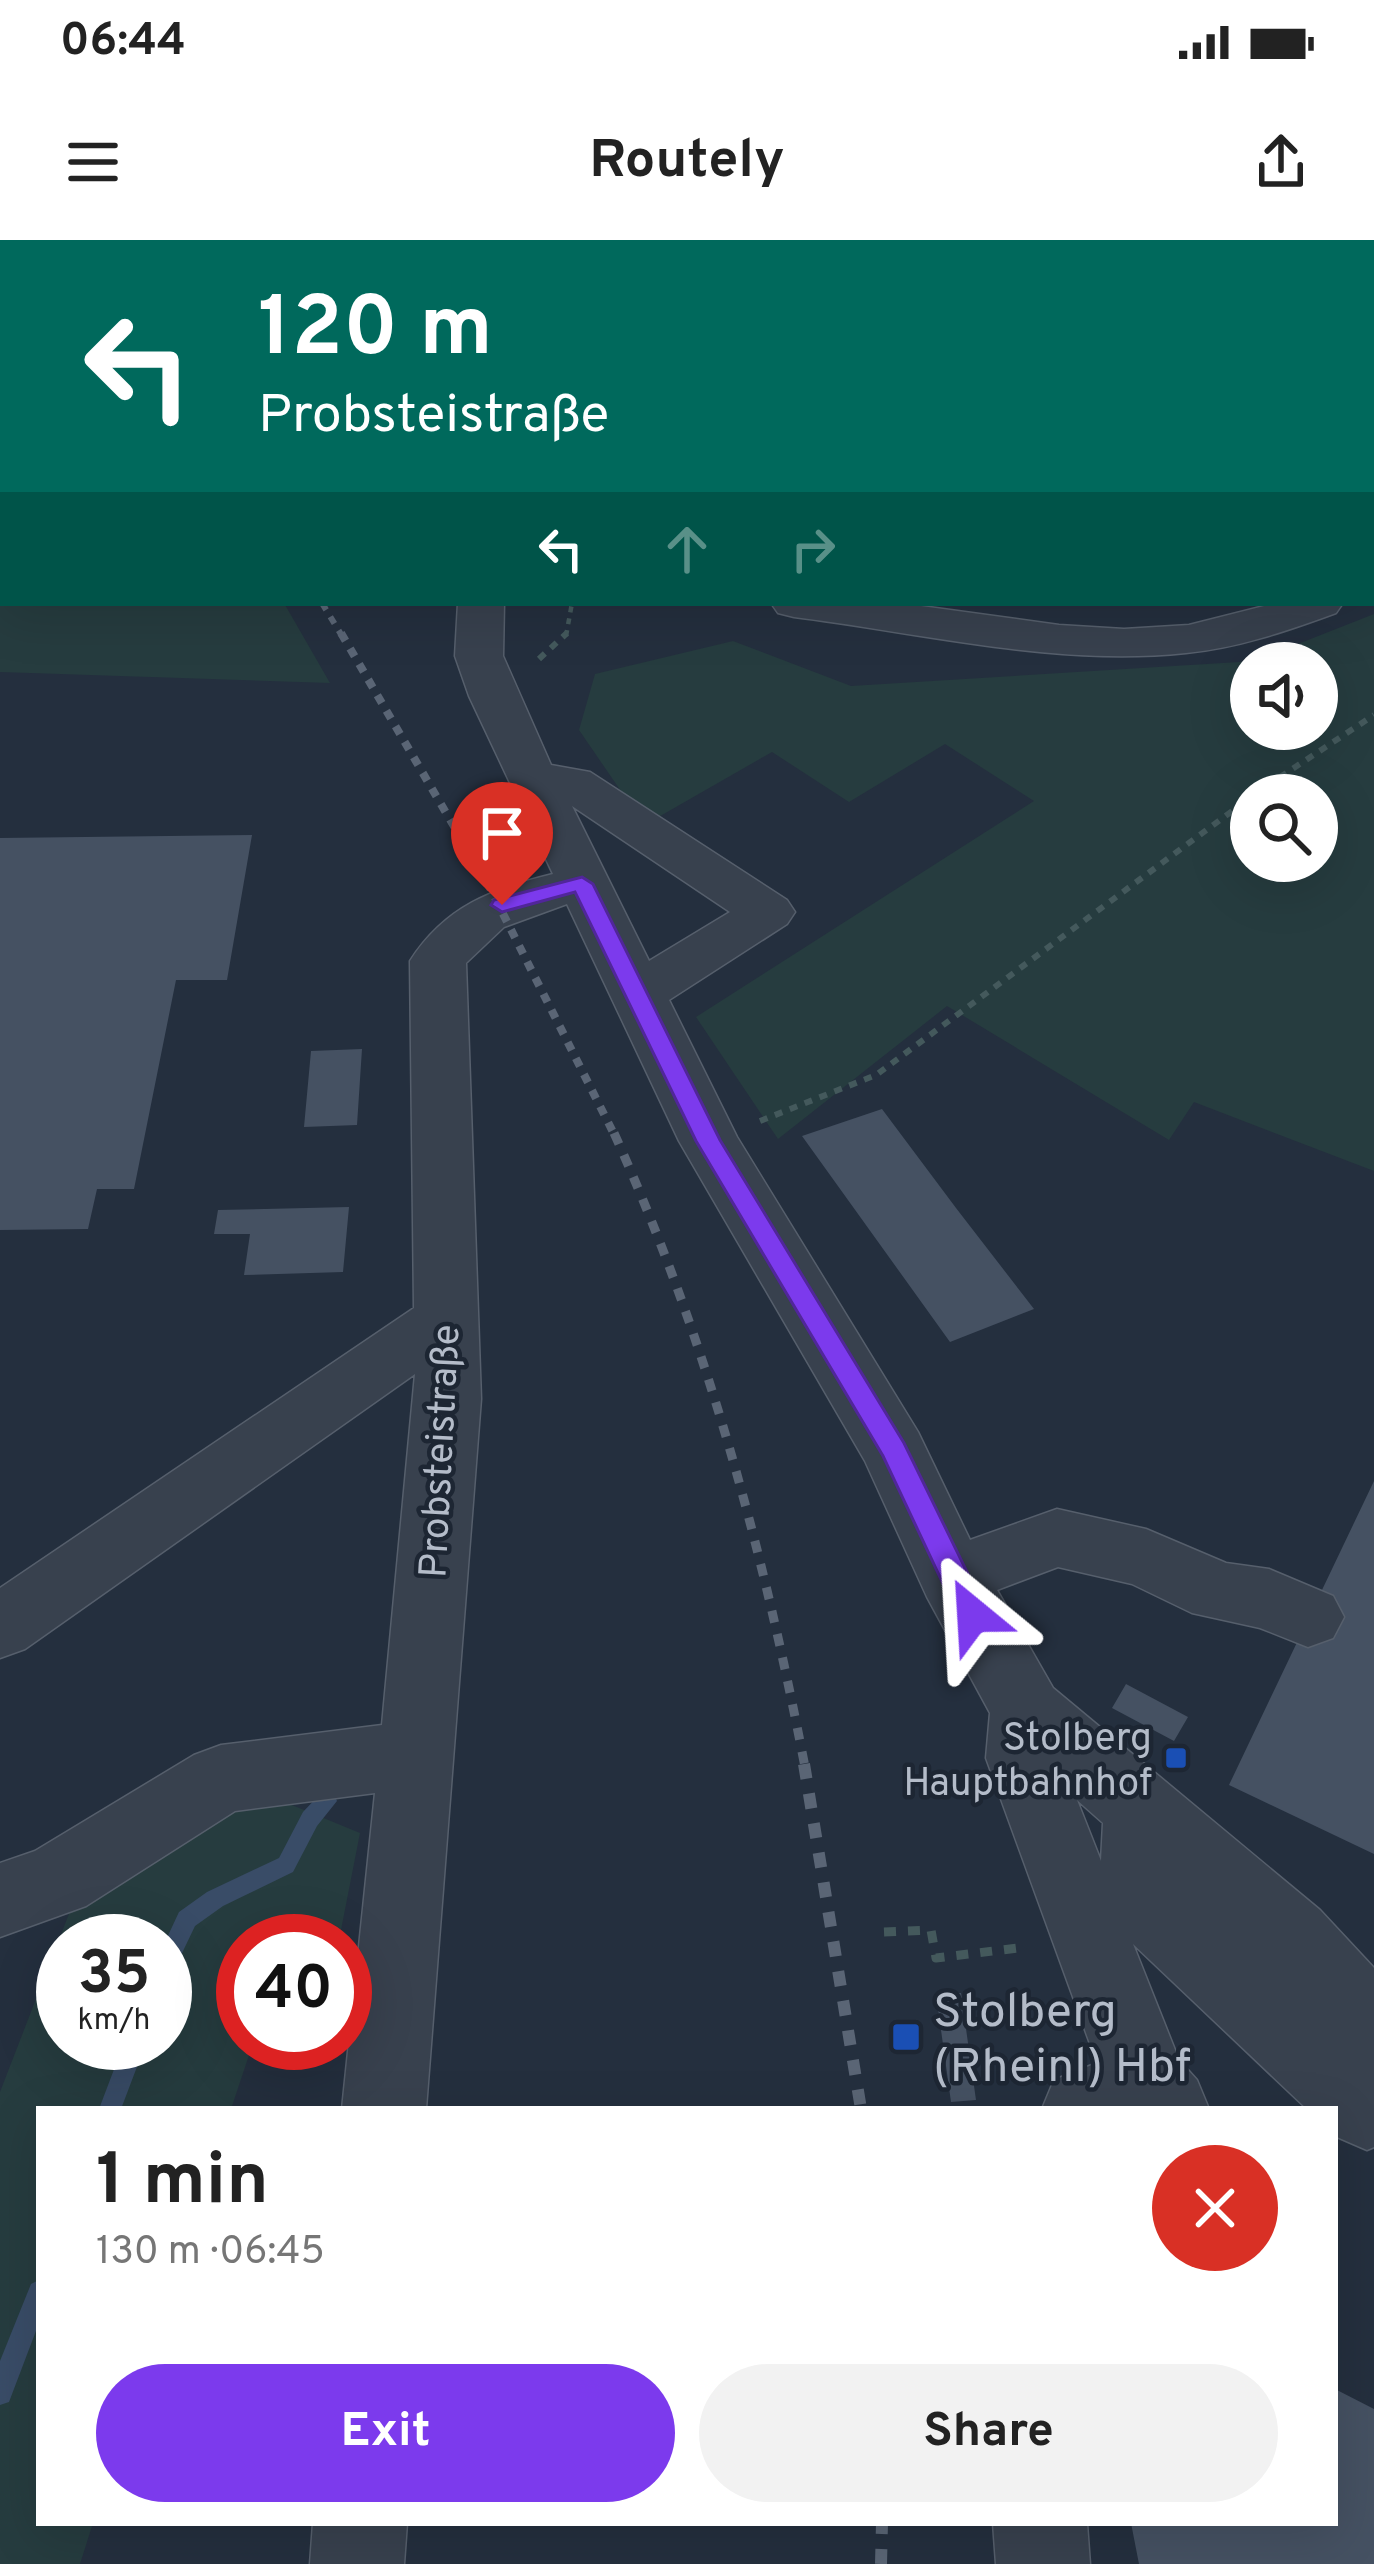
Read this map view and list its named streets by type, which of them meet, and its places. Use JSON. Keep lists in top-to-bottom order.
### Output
{
  "streets": {
    "street": ["Probsteistraße"]
  },
  "places": {
    "transit": ["Stolberg Hauptbahnhof", "Stolberg (Rheinl) Hbf"]
  },
  "page": {
    "status": "06:44",
    "header": "Routely",
    "turn": ["120 m", "Probsteistraße"],
    "speed": "35 km/h",
    "limit": "40",
    "heading": ["1 min", "130 m · 06:45"],
    "buttons": ["Exit", "Share"]
  }
}
